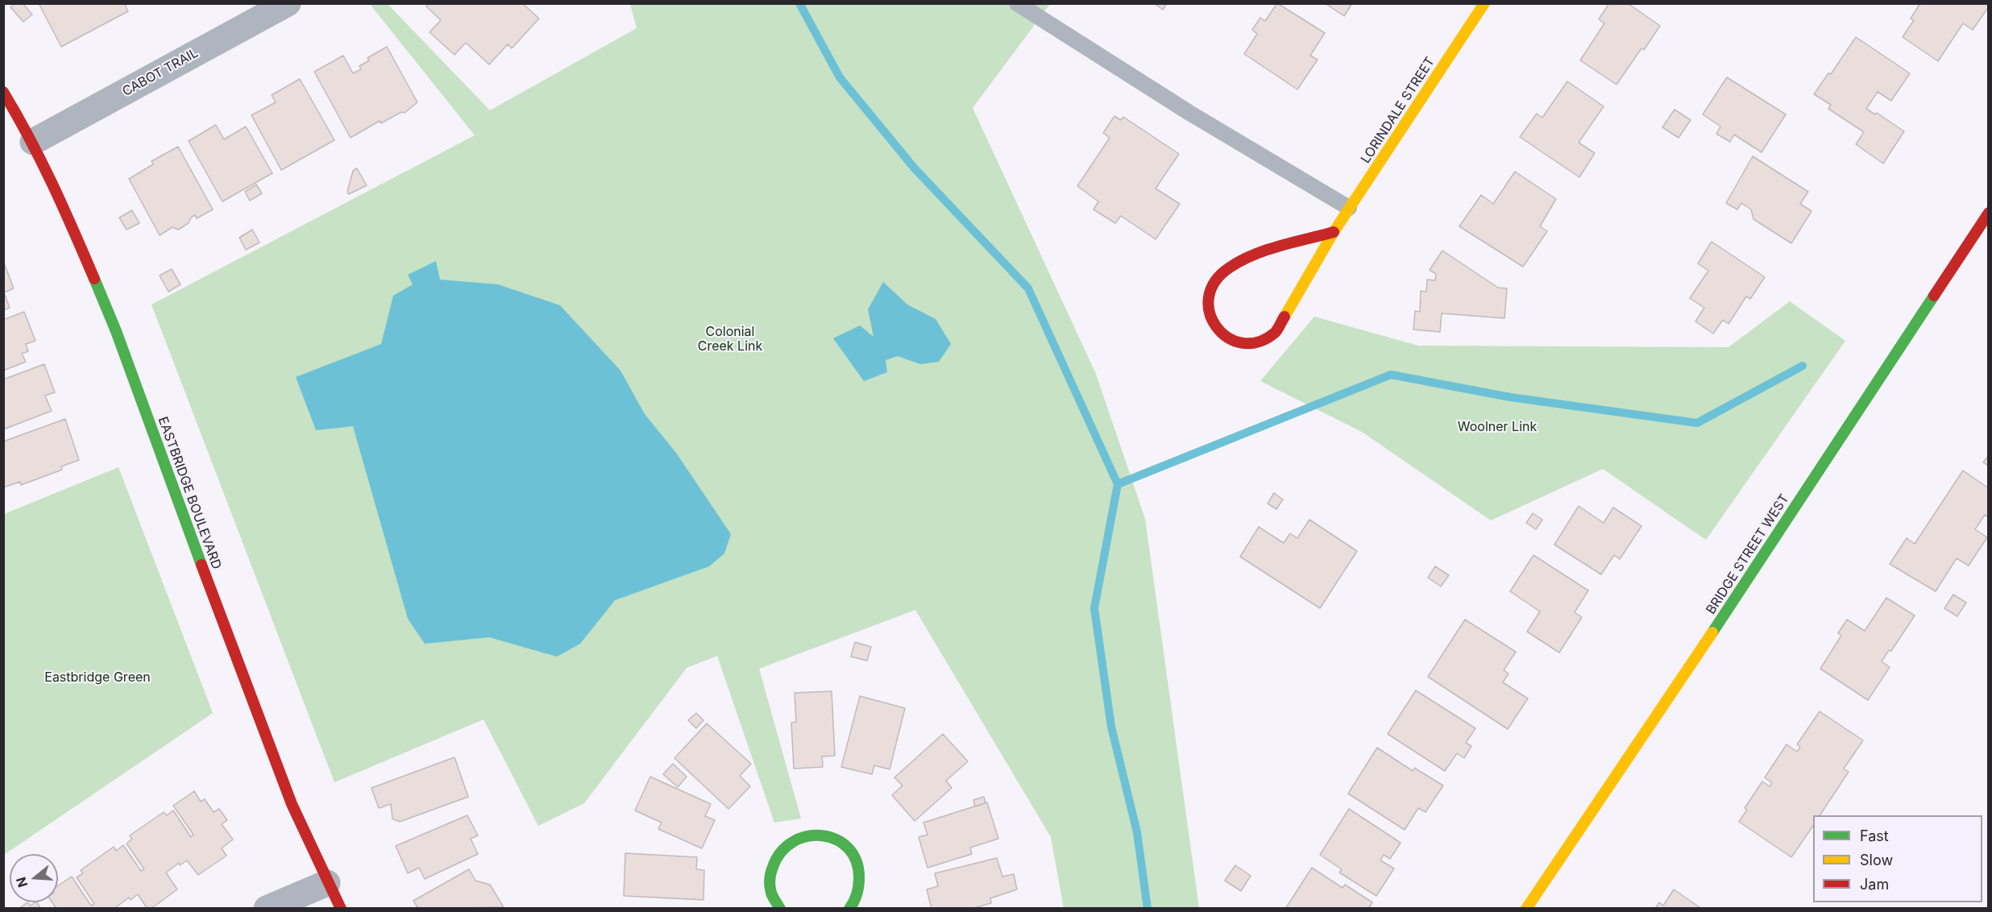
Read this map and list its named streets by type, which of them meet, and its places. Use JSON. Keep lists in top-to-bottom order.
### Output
{
  "streets": {
    "street": [
      "CABOT TRAIL",
      "LORINDALE STREET",
      "EASTBRIDGE BOULEVARD",
      "BRIDGE STREET WEST"
    ]
  },
  "crossings": [
    ["CABOT TRAIL", "EASTBRIDGE BOULEVARD"]
  ],
  "parks": ["Colonial Creek Link", "Woolner Link", "Eastbridge Green"],
  "legend": ["Fast", "Slow", "Jam"],
  "north": "left"
}
